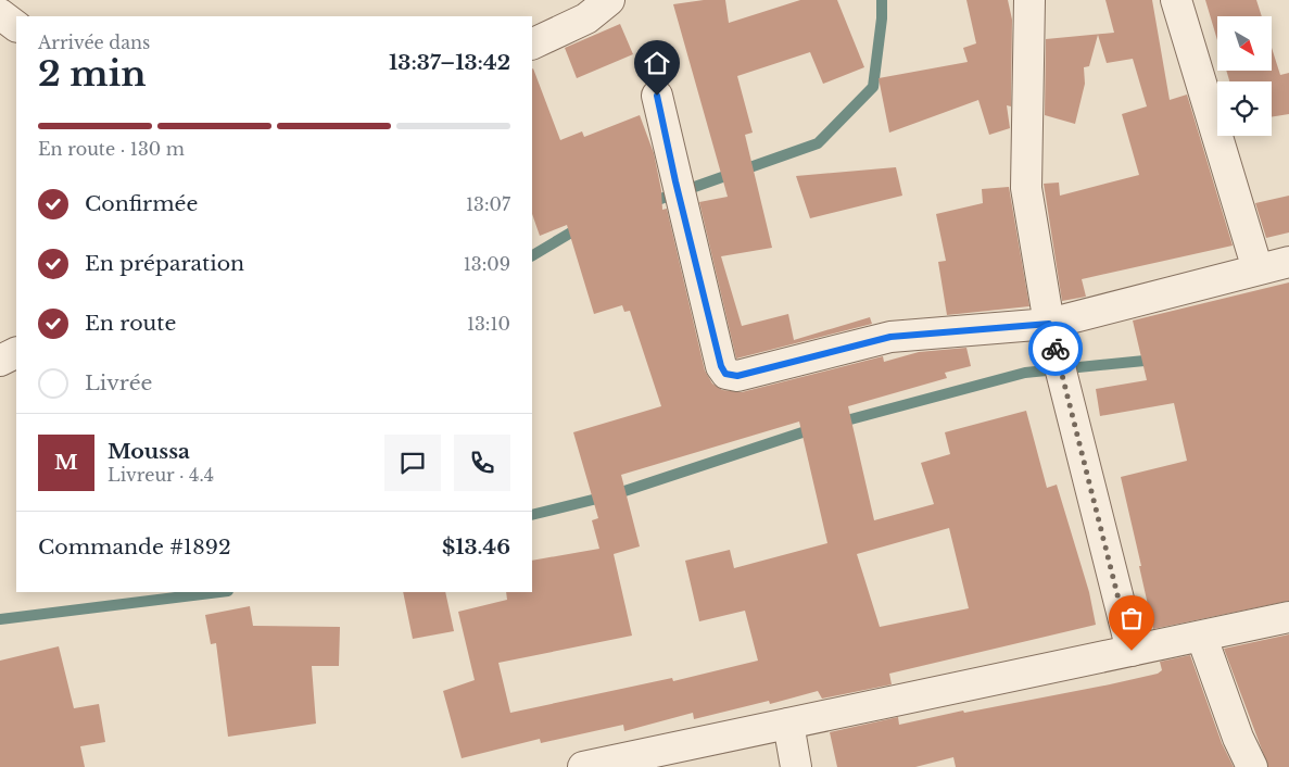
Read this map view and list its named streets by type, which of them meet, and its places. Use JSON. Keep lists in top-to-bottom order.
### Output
{
  "north": "bottom right",
  "page": {
    "heading": ["2 min", "Arrivée dans", "13:37–13:42"],
    "panel": [
      "Moussa",
      "Livreur · 4.4",
      "Commande #1892",
      "$13.46"
    ],
    "bar": "En route · 130 m",
    "list": [
      ["Confirmée", "13:07"],
      ["En préparation", "13:09"],
      ["En route", "13:10"],
      "Livrée"
    ],
    "round": "M"
  }
}
